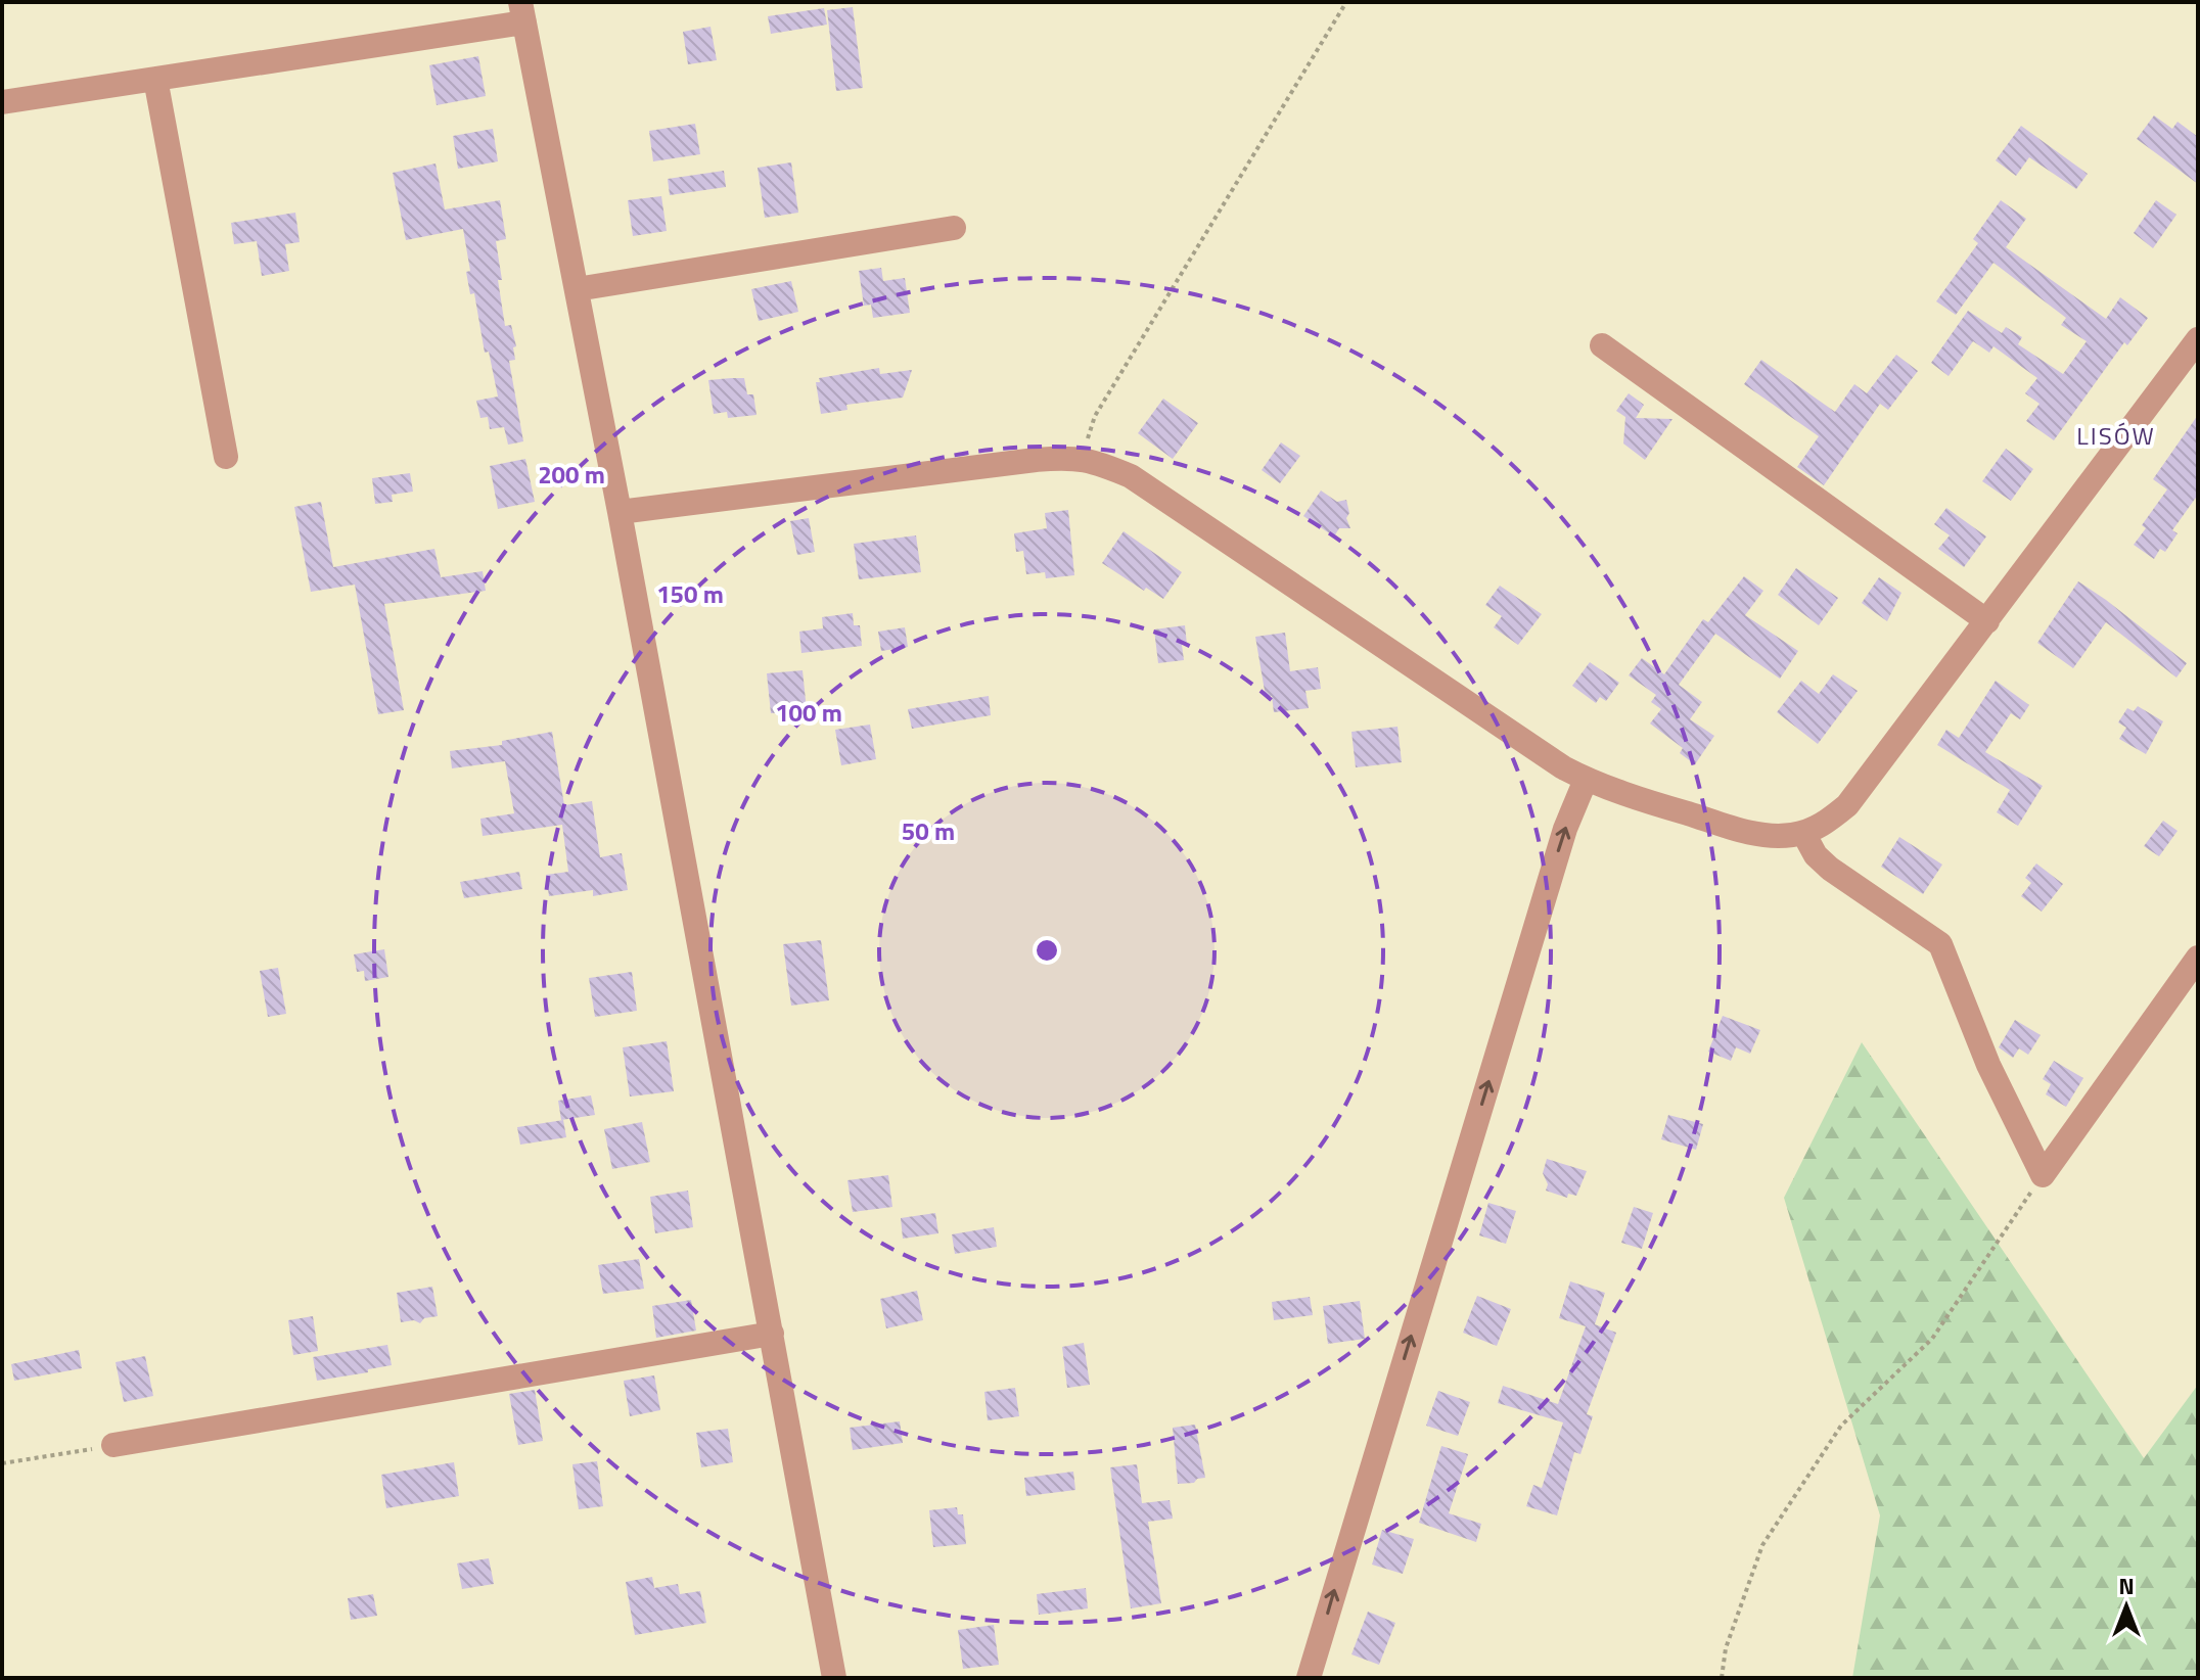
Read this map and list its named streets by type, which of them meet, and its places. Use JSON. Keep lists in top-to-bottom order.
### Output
{
  "districts": ["LISÓW"],
  "north": "top",
  "rings": [
    "200 m",
    "150 m",
    "100 m",
    "50 m"
  ]
}
